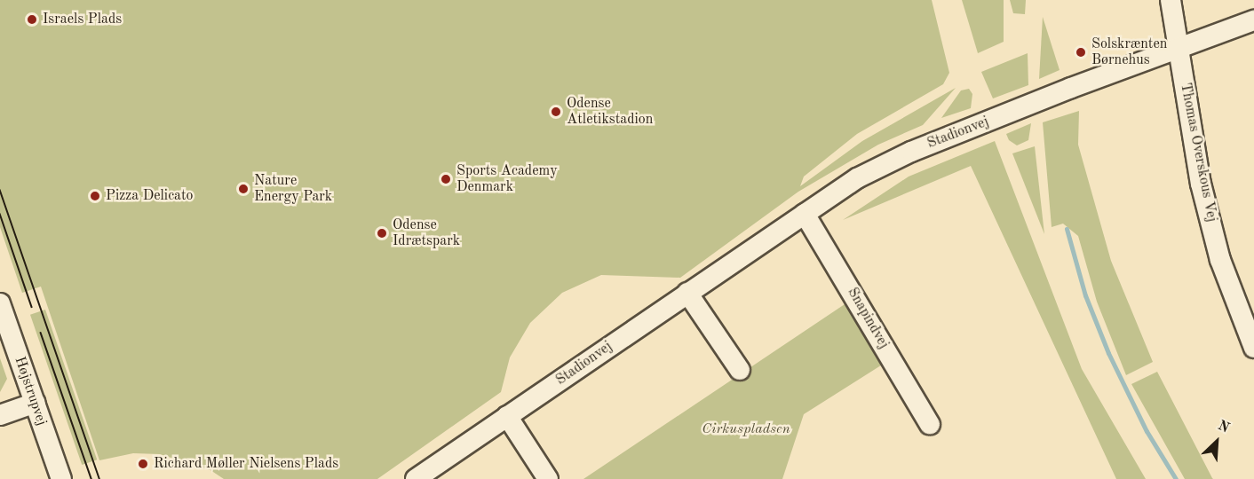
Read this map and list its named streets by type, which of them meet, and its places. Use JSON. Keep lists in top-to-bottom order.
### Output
{
  "streets": {
    "street": [
      "Stadionvej",
      "Thomas Overskous Vej",
      "Snapindvej",
      "Højstrupvej"
    ]
  },
  "crossings": [
    ["Stadionvej", "Thomas Overskous Vej"],
    ["Stadionvej", "Snapindvej"]
  ],
  "parks": ["Cirkuspladsen"],
  "places": [
    "Israels Plads",
    "Solskrænten Børnehus",
    "Odense Atletikstadion",
    "Sports Academy Denmark",
    "Nature Energy Park",
    "Pizza Delicato",
    "Odense Idrætspark",
    "Richard Møller Nielsens Plads"
  ],
  "north": "top right"
}
